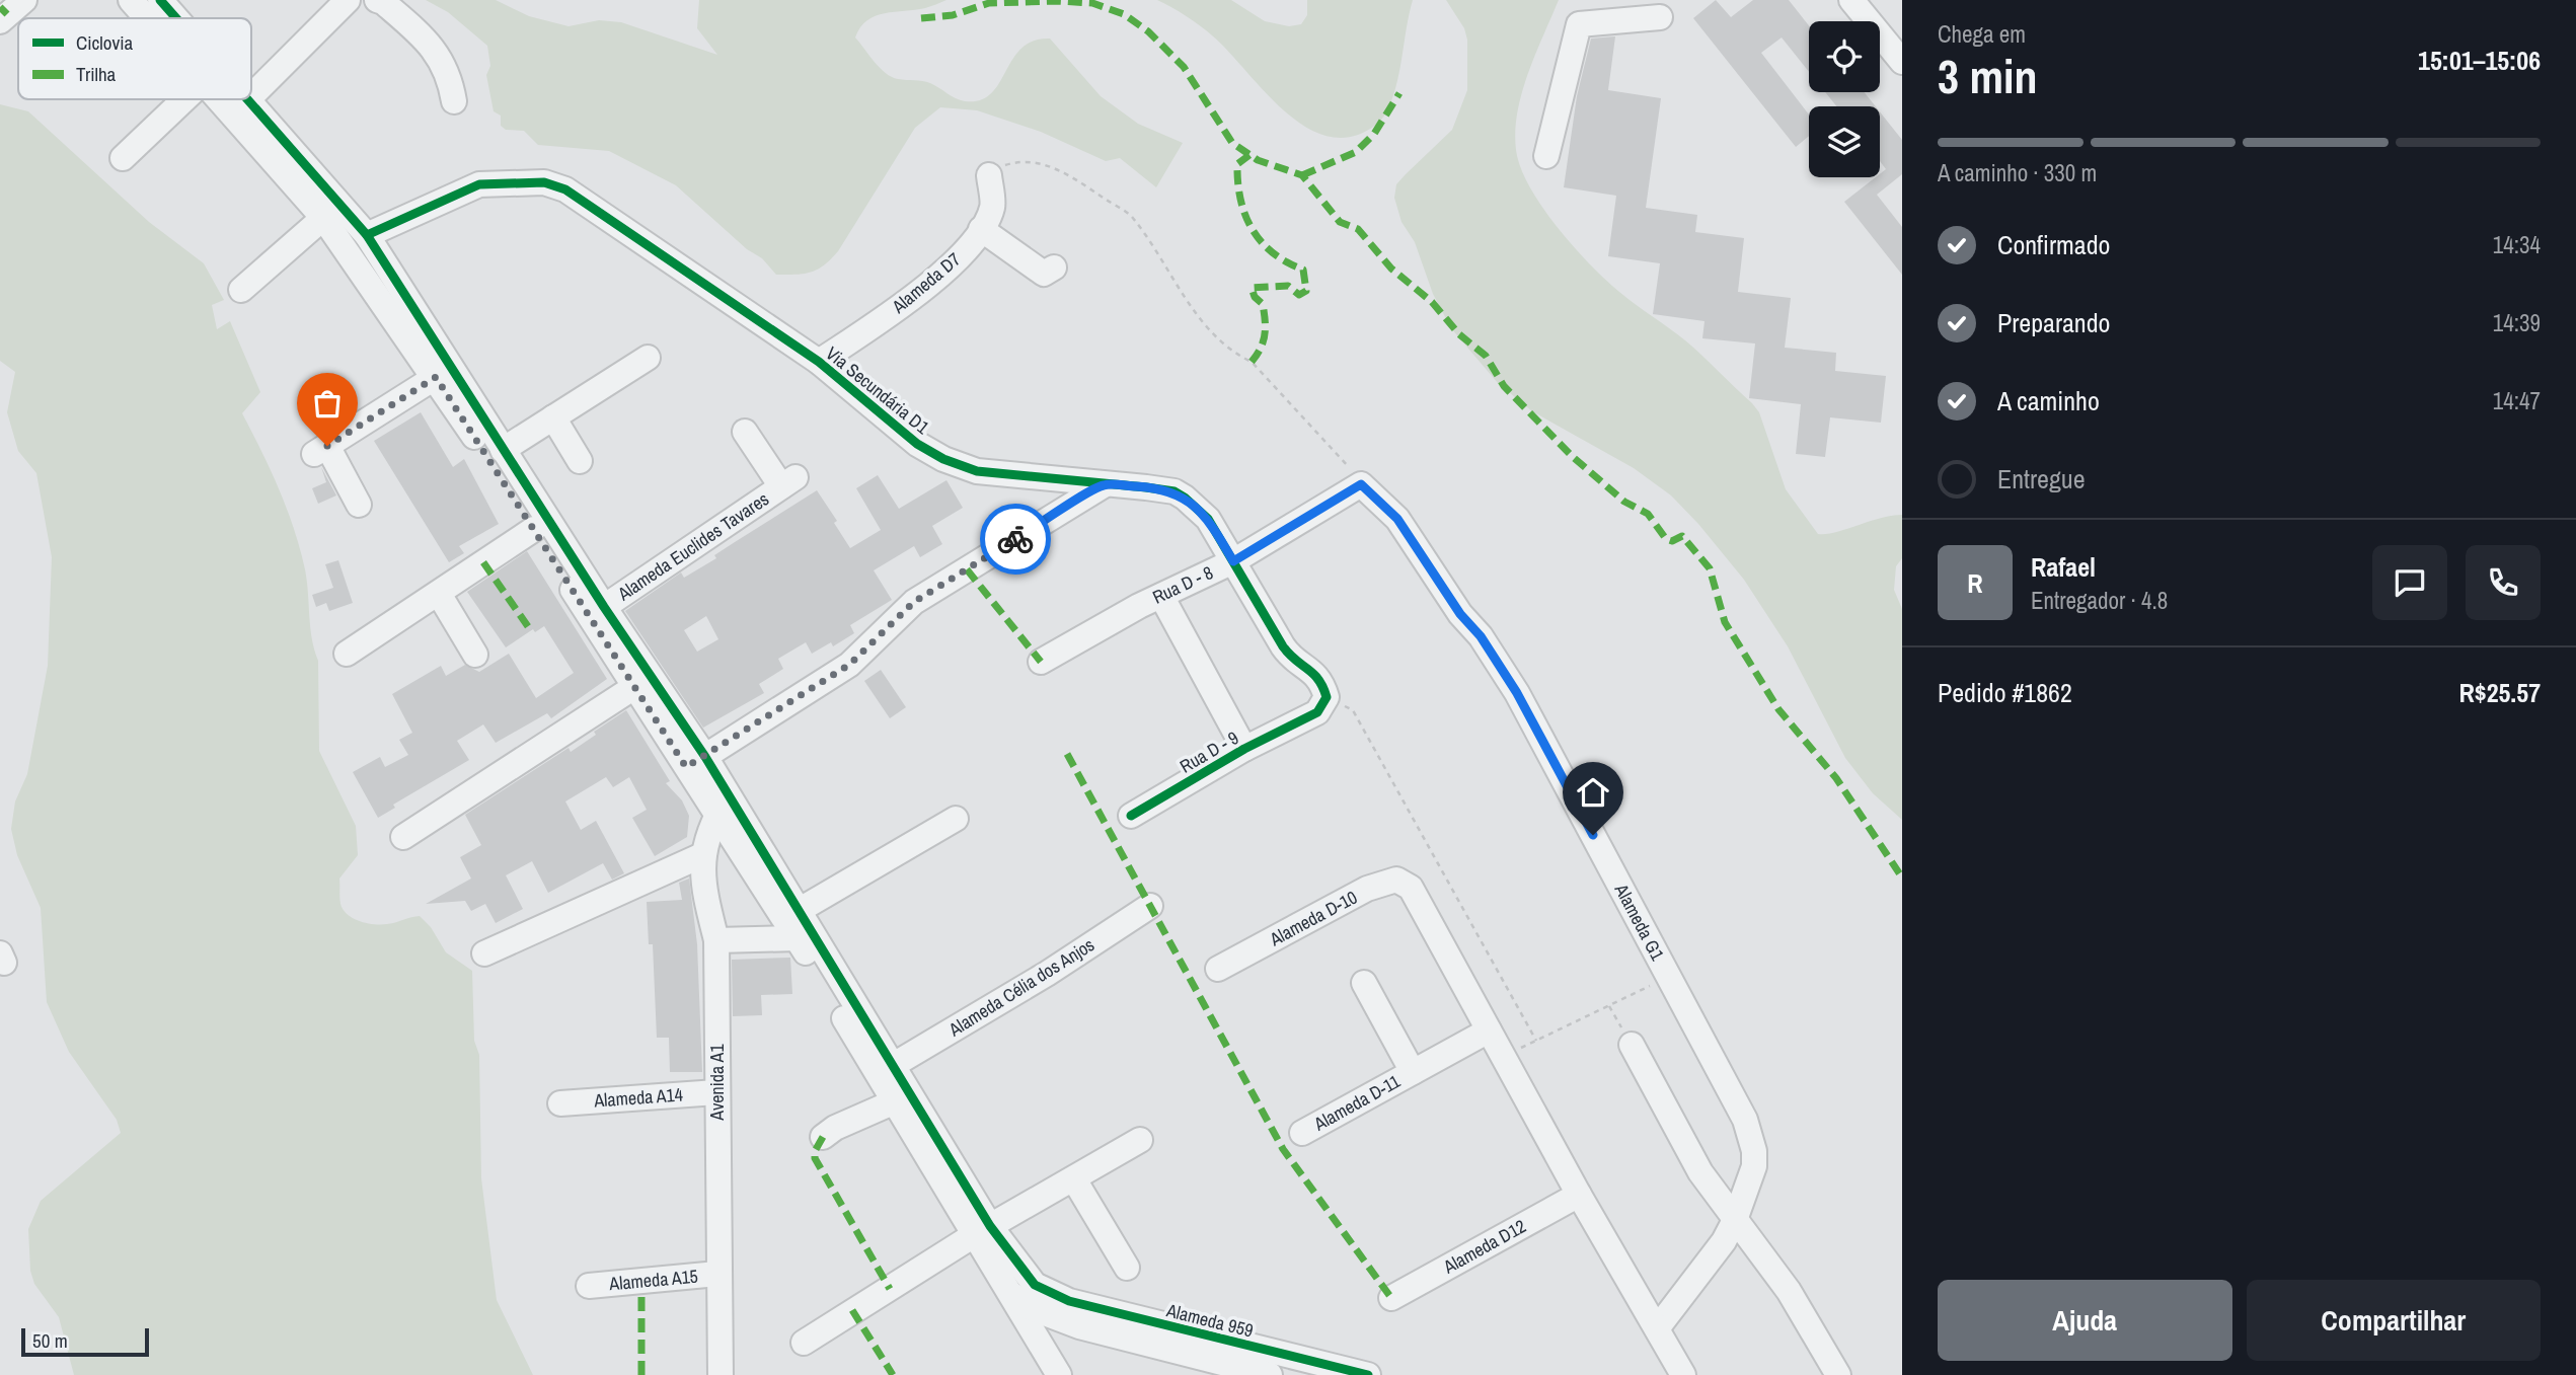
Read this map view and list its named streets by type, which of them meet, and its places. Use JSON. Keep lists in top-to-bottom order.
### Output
{
  "streets": {
    "street": [
      "Alameda D7",
      "Via Secundária D1",
      "Alameda Euclides Tavares",
      "Rua D - 8",
      "Rua D - 9",
      "Alameda D-10",
      "Alameda G1",
      "Alameda Célia dos Anjos",
      "Avenida A1",
      "Alameda A14",
      "Alameda D-11",
      "Alameda D12",
      "Alameda A15",
      "Alameda 959"
    ]
  },
  "crossings": [
    ["Alameda D7", "Via Secundária D1"],
    ["Via Secundária D1", "Rua D - 8"],
    ["Via Secundária D1", "Rua D - 9"],
    ["Rua D - 8", "Alameda G1"],
    ["Alameda D-10", "Alameda D-11"],
    ["Avenida A1", "Alameda A14"],
    ["Avenida A1", "Alameda A15"]
  ],
  "legend": ["Ciclovia", "Trilha"],
  "scale_bar": "50 m",
  "page": {
    "heading": ["3 min", "Chega em", "15:01–15:06"],
    "panel": [
      "Rafael",
      "Entregador · 4.8",
      "Pedido #1862",
      "R$25.57"
    ],
    "bar": "A caminho · 330 m",
    "list": [
      ["Confirmado", "14:34"],
      ["Preparando", "14:39"],
      ["A caminho", "14:47"],
      "Entregue"
    ],
    "round": "R",
    "buttons": ["Ajuda", "Compartilhar"],
    "scale": "50 m"
  }
}
